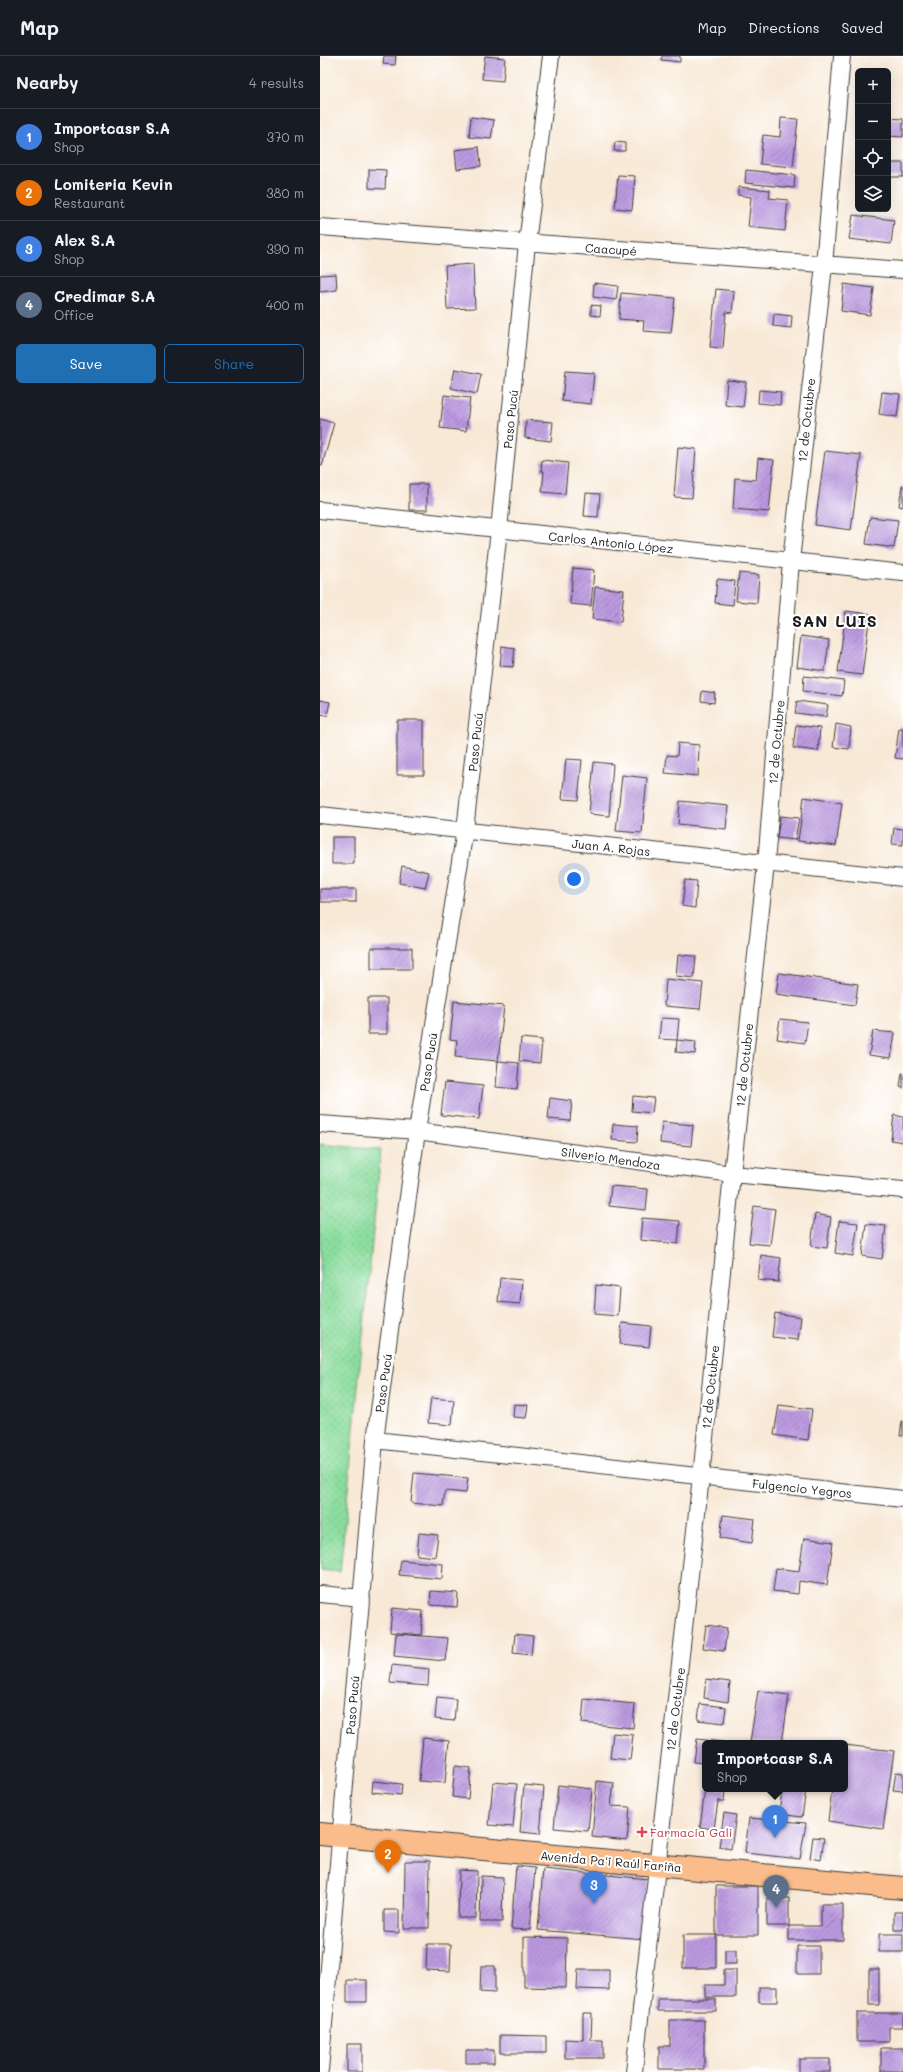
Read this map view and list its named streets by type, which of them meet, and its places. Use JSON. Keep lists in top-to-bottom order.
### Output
{
  "streets": {
    "highway": ["Avenida Pa'i Raúl Fariña"],
    "street": [
      "Caacupé",
      "Paso Pucú",
      "12 de Octubre",
      "Carlos Antonio López",
      "Juan A. Rojas",
      "Silverio Mendoza",
      "Fulgencio Yegros"
    ]
  },
  "crossings": [
    ["Caacupé", "Paso Pucú"],
    ["Caacupé", "12 de Octubre"],
    ["Paso Pucú", "Carlos Antonio López"],
    ["Paso Pucú", "Juan A. Rojas"],
    ["Paso Pucú", "Silverio Mendoza"],
    ["Paso Pucú", "Fulgencio Yegros"],
    ["Paso Pucú", "Avenida Pa'i Raúl Fariña"],
    ["12 de Octubre", "Carlos Antonio López"],
    ["12 de Octubre", "Juan A. Rojas"],
    ["12 de Octubre", "Silverio Mendoza"],
    ["12 de Octubre", "Fulgencio Yegros"],
    ["12 de Octubre", "Avenida Pa'i Raúl Fariña"]
  ],
  "districts": ["SAN LUIS"],
  "places": {
    "health": ["Farmacia Gali"]
  },
  "page": {
    "header": "Map",
    "nav": ["Map", "Directions", "Saved"],
    "heading": ["Nearby", "4 results"],
    "map_buttons": ["+", "−"],
    "list": [
      {
        "mark": "1",
        "name": "Importcasr S.A",
        "note": "Shop",
        "value": "370 m"
      },
      {
        "mark": "2",
        "name": "Lomiteria Kevin",
        "note": "Restaurant",
        "value": "380 m"
      },
      {
        "mark": "3",
        "name": "Alex S.A",
        "note": "Shop",
        "value": "390 m"
      },
      {
        "mark": "4",
        "name": "Credimar S.A",
        "note": "Office",
        "value": "400 m"
      }
    ],
    "buttons": ["Save", "Share"],
    "popup": ["Importcasr S.A", "Shop"],
    "pins": [
      "1",
      "2",
      "3",
      "4"
    ]
  }
}
